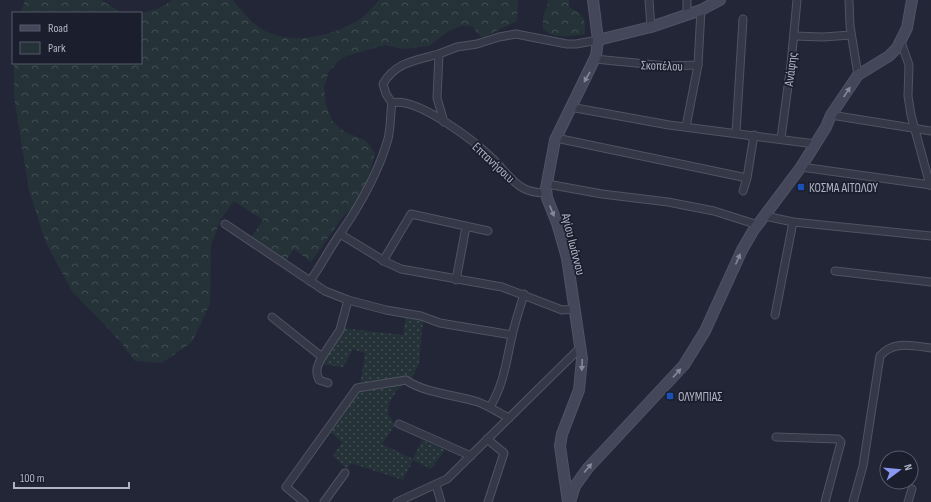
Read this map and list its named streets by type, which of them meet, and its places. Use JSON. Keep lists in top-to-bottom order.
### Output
{
  "streets": {
    "street": [
      "Σκοπέλου",
      "Ανάφης",
      "Επτανήσοιυ",
      "Αγίου Ιωάννου"
    ]
  },
  "crossings": [
    ["Σκοπέλου", "Αγίου Ιωάννου"],
    ["Επτανήσοιυ", "Αγίου Ιωάννου"]
  ],
  "one_way": ["Αγίου Ιωάννου"],
  "places": {
    "transit": ["ΚΟΣΜΑ ΑΙΤΩΛΟΥ", "ΟΛΥΜΠΙΑΣ"]
  },
  "legend": ["Road", "Park"],
  "scale_bar": "100 m",
  "north": "right"
}
